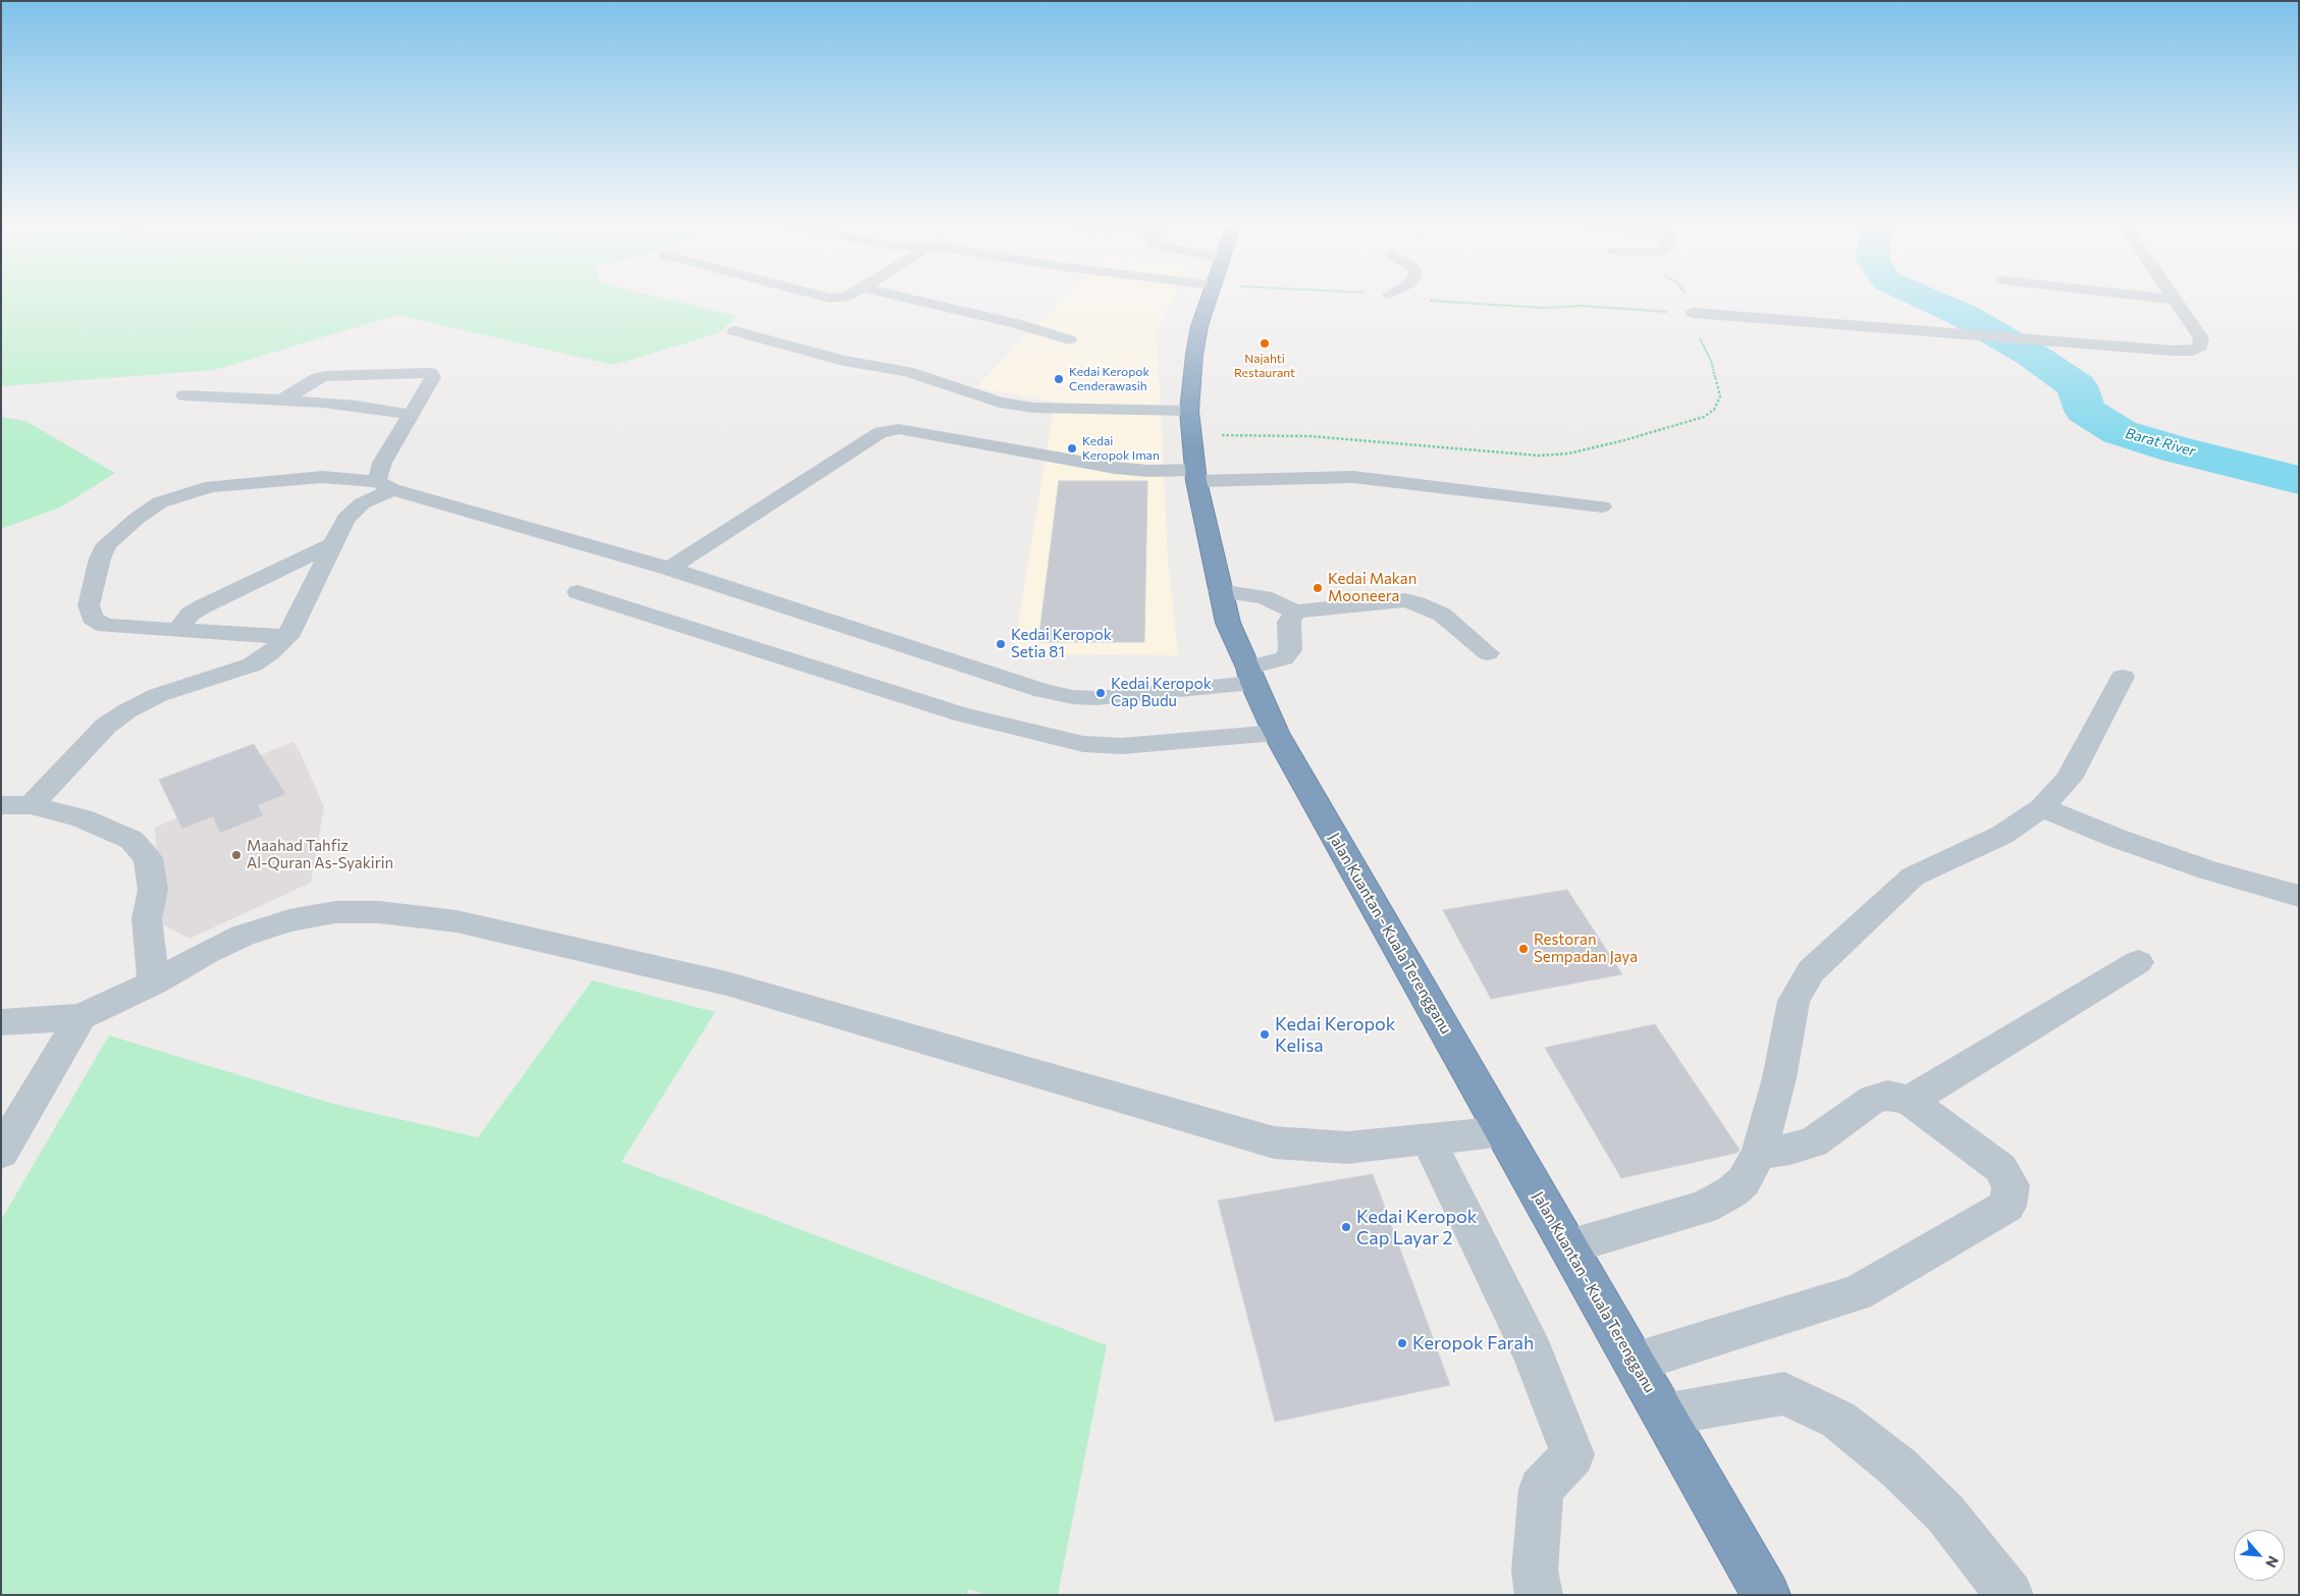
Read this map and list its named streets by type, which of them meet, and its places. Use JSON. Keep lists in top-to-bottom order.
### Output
{
  "streets": {
    "highway": ["Jalan Kuantan - Kuala Terengganu"]
  },
  "water": ["Barat River"],
  "places": [
    "Najahti Restaurant",
    "Kedai Keropok Cenderawasih",
    "Kedai Keropok Iman",
    "Kedai Makan Mooneera",
    "Kedai Keropok Setia 81",
    "Kedai Keropok Cap Budu",
    "Maahad Tahfiz Al-Quran As-Syakirin",
    "Restoran Sempadan Jaya",
    "Kedai Keropok Kelisa",
    "Kedai Keropok Cap Layar 2",
    "Keropok Farah"
  ],
  "north": "bottom right"
}
